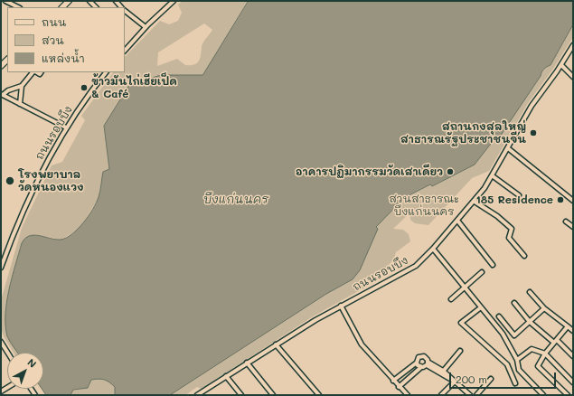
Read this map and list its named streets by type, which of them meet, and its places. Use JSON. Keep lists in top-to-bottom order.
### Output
{
  "streets": {
    "street": ["ถนนรอบบึง"]
  },
  "water": ["บึงแก่นนคร"],
  "parks": ["สวนสาธารณะ บึงแก่นนคร"],
  "places": [
    "ข้าวมันไก่เฮียเป็ด & Café",
    "สถานกงสุลใหญ่ สาธารณรัฐประชาชนจีน",
    "อาคารปฏิมากรรมวัดเสาเดียว",
    "โรงพยาบาล วัดหนองแวง",
    "185 Residence"
  ],
  "legend": ["ถนน", "สวน", "แหล่งน้ำ"],
  "scale_bar": "200 m",
  "north": "top right"
}
